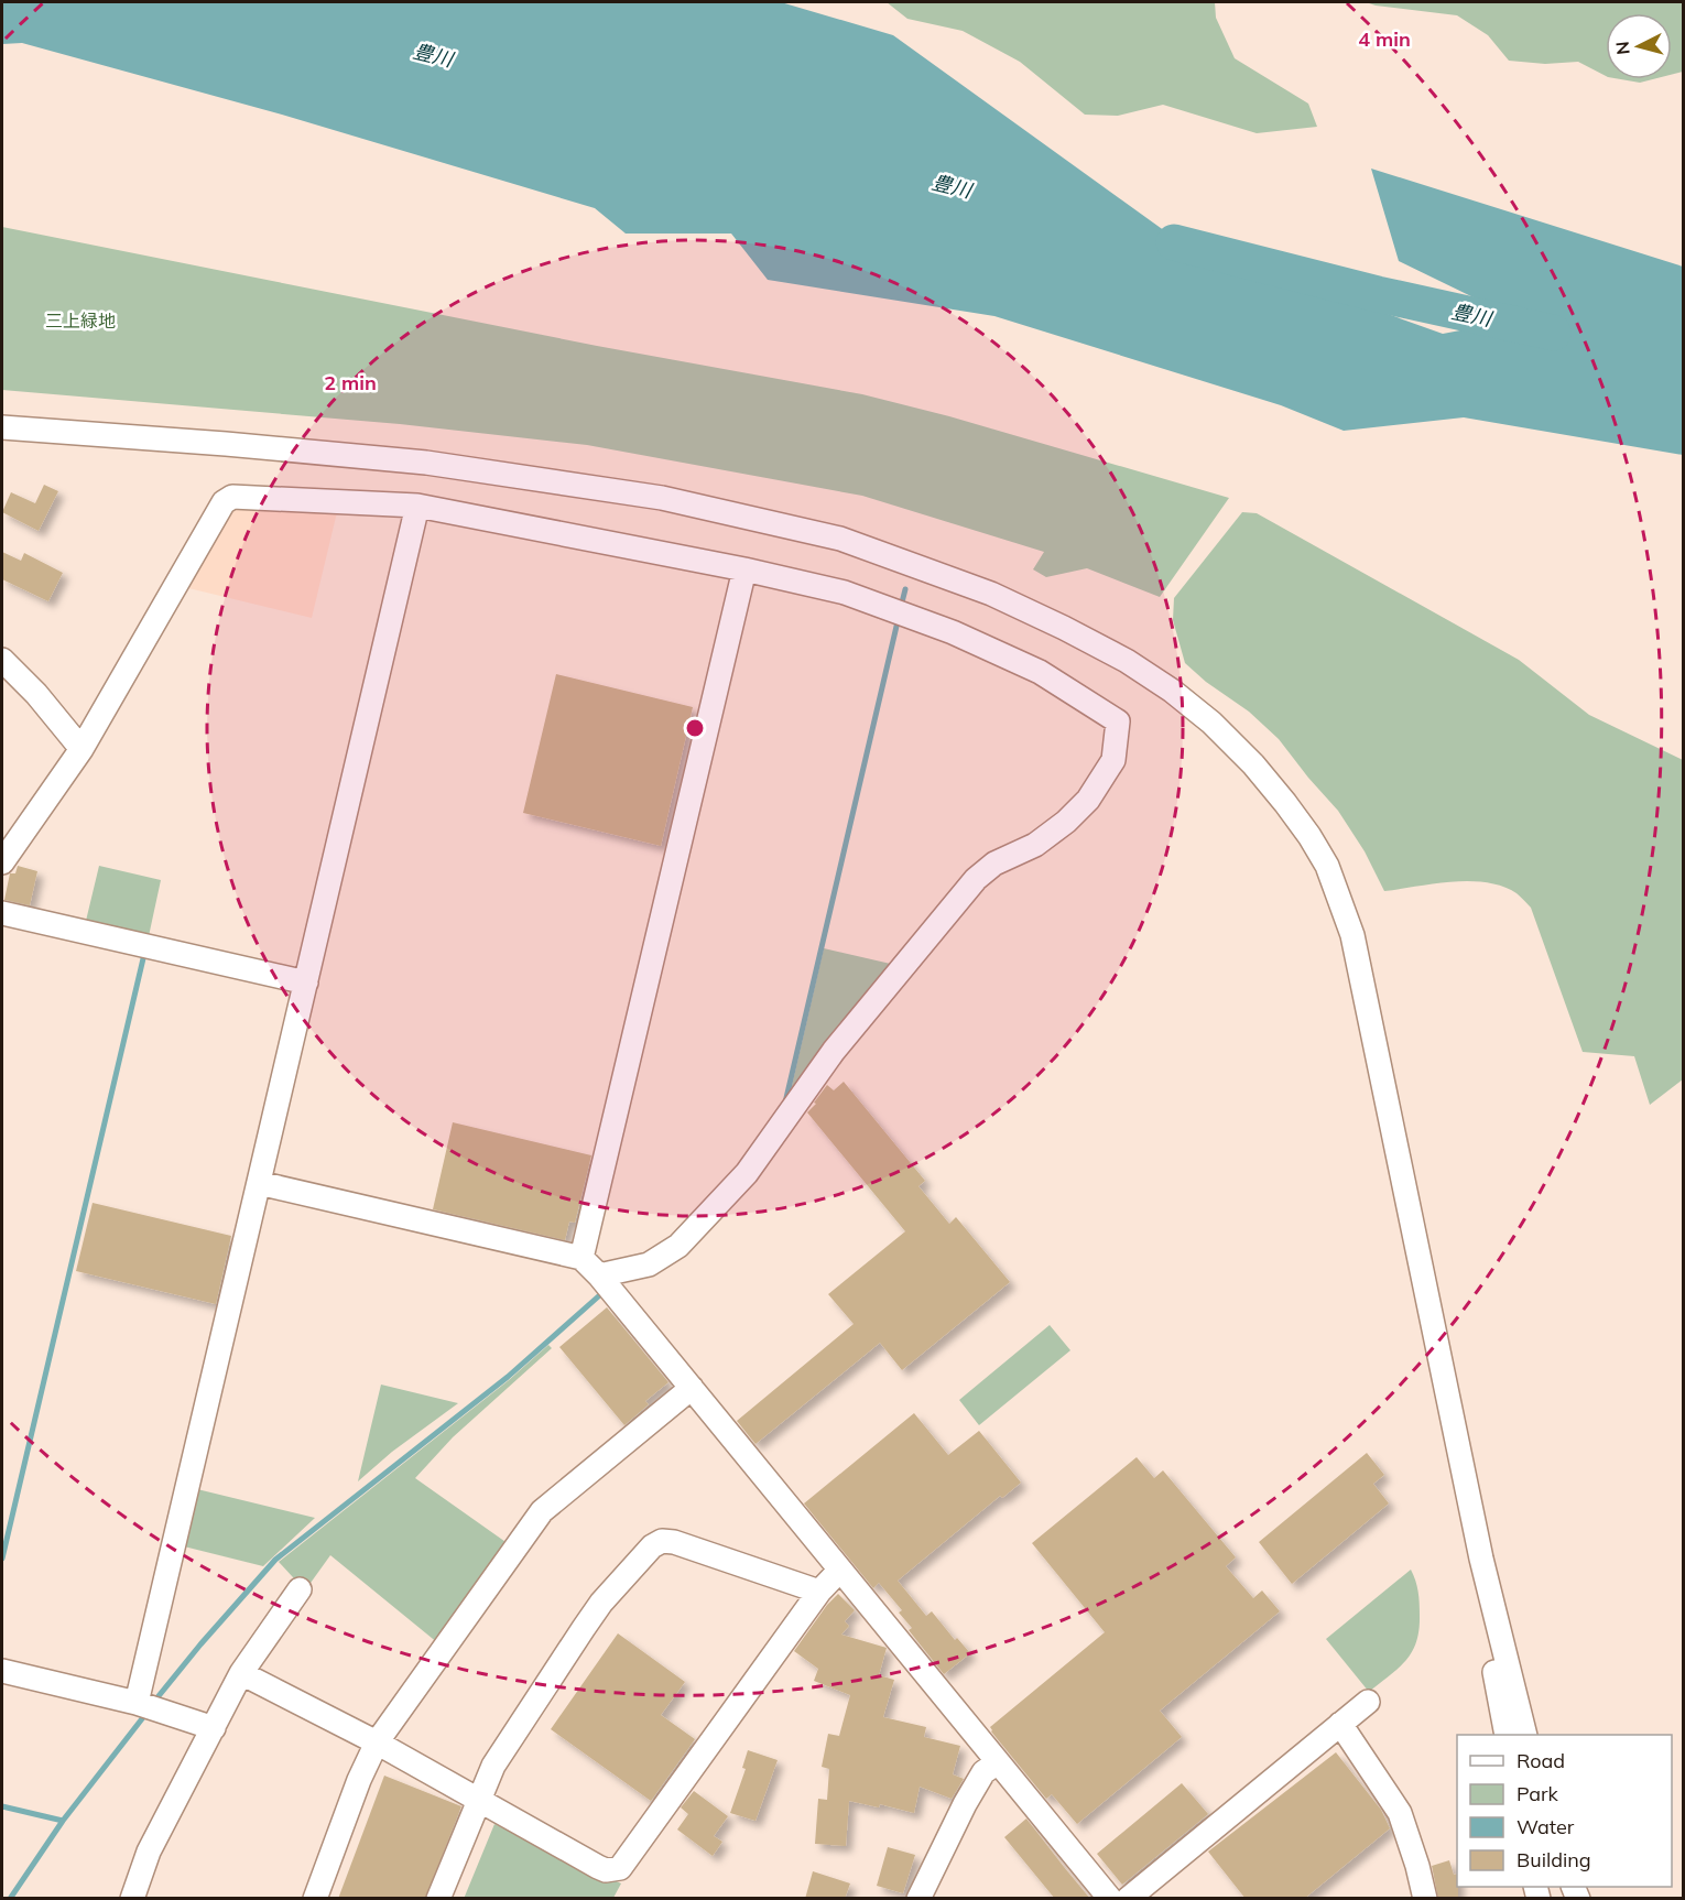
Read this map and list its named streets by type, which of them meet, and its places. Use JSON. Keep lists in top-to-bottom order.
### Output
{
  "water": ["豊川"],
  "parks": ["三上緑地"],
  "legend": [
    "Road",
    "Park",
    "Water",
    "Building"
  ],
  "north": "left",
  "rings": ["4 min", "2 min"]
}
